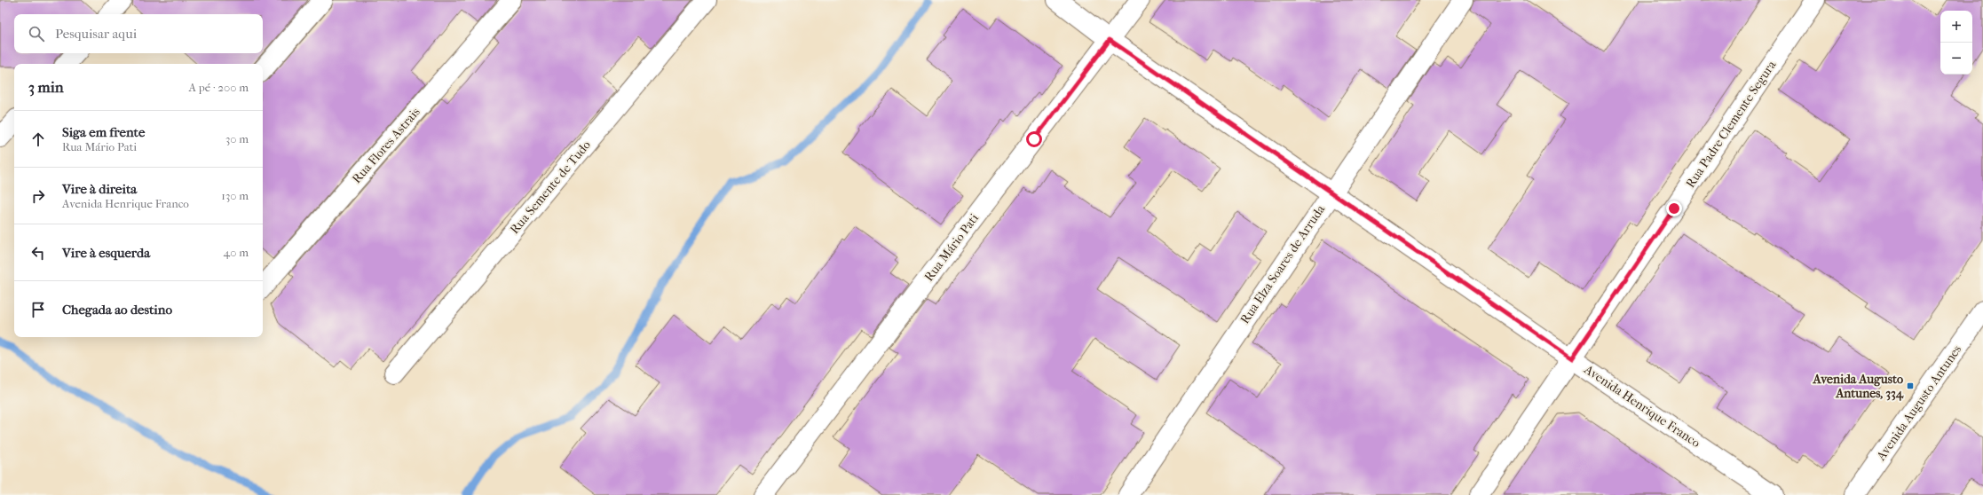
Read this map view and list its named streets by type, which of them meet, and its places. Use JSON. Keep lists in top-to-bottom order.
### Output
{
  "streets": {
    "street": [
      "Rua Padre Clemente Segura",
      "Rua Flores Astrais",
      "Rua Semente de Tudo",
      "Rua Mário Pati",
      "Rua Elza Soares de Arruda",
      "Avenida Augusto Antunes",
      "Avenida Henrique Franco"
    ]
  },
  "crossings": [
    ["Rua Padre Clemente Segura", "Avenida Henrique Franco"],
    ["Rua Mário Pati", "Avenida Henrique Franco"],
    ["Rua Elza Soares de Arruda", "Avenida Henrique Franco"]
  ],
  "places": {
    "transit": ["Avenida Augusto Antunes, 334"]
  },
  "page": {
    "map_buttons": ["+", "−"],
    "search": "Pesquisar aqui",
    "heading": ["3 min", "A pé · 200 m"],
    "list": [
      ["Siga em frente", "Rua Mário Pati", "30 m"],
      ["Vire à direita", "Avenida Henrique Franco", "130 m"],
      ["Vire à esquerda", "40 m"],
      "Chegada ao destino"
    ]
  }
}
